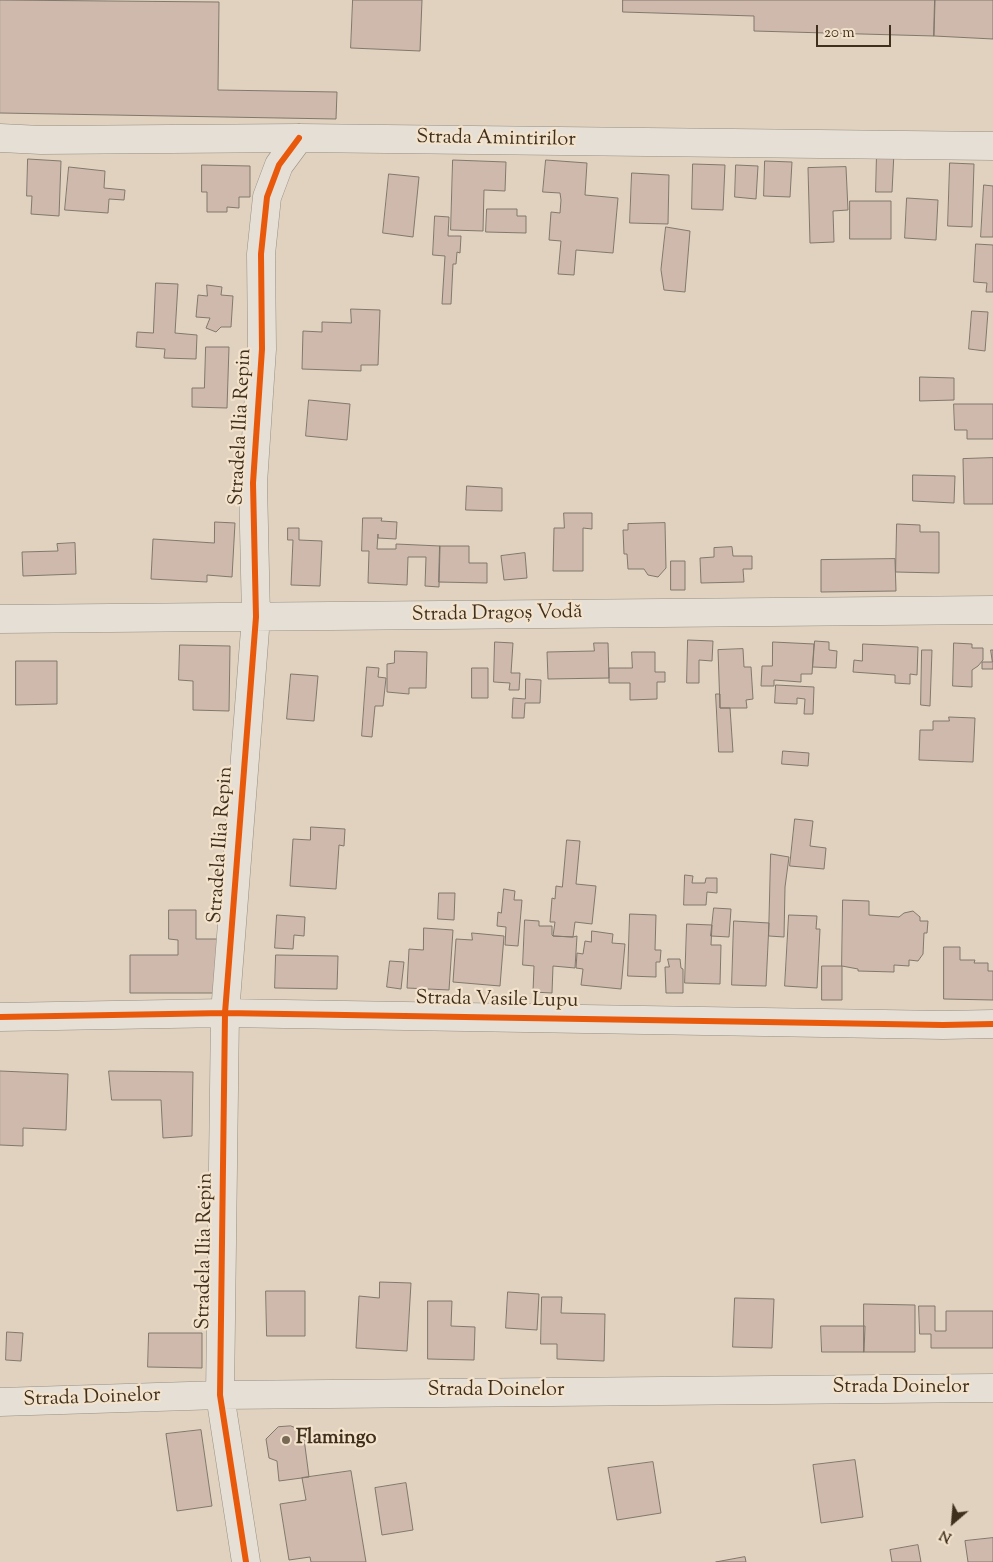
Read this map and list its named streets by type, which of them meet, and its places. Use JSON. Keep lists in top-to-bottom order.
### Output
{
  "streets": {
    "street": [
      "Strada Amintirilor",
      "Stradela Ilia Repin",
      "Strada Dragoș Vodă",
      "Strada Vasile Lupu",
      "Strada Doinelor"
    ]
  },
  "crossings": [
    ["Strada Amintirilor", "Stradela Ilia Repin"],
    ["Stradela Ilia Repin", "Strada Dragoș Vodă"],
    ["Stradela Ilia Repin", "Strada Vasile Lupu"],
    ["Stradela Ilia Repin", "Strada Doinelor"]
  ],
  "places": ["Flamingo"],
  "scale_bar": "20 m",
  "north": "bottom left"
}
